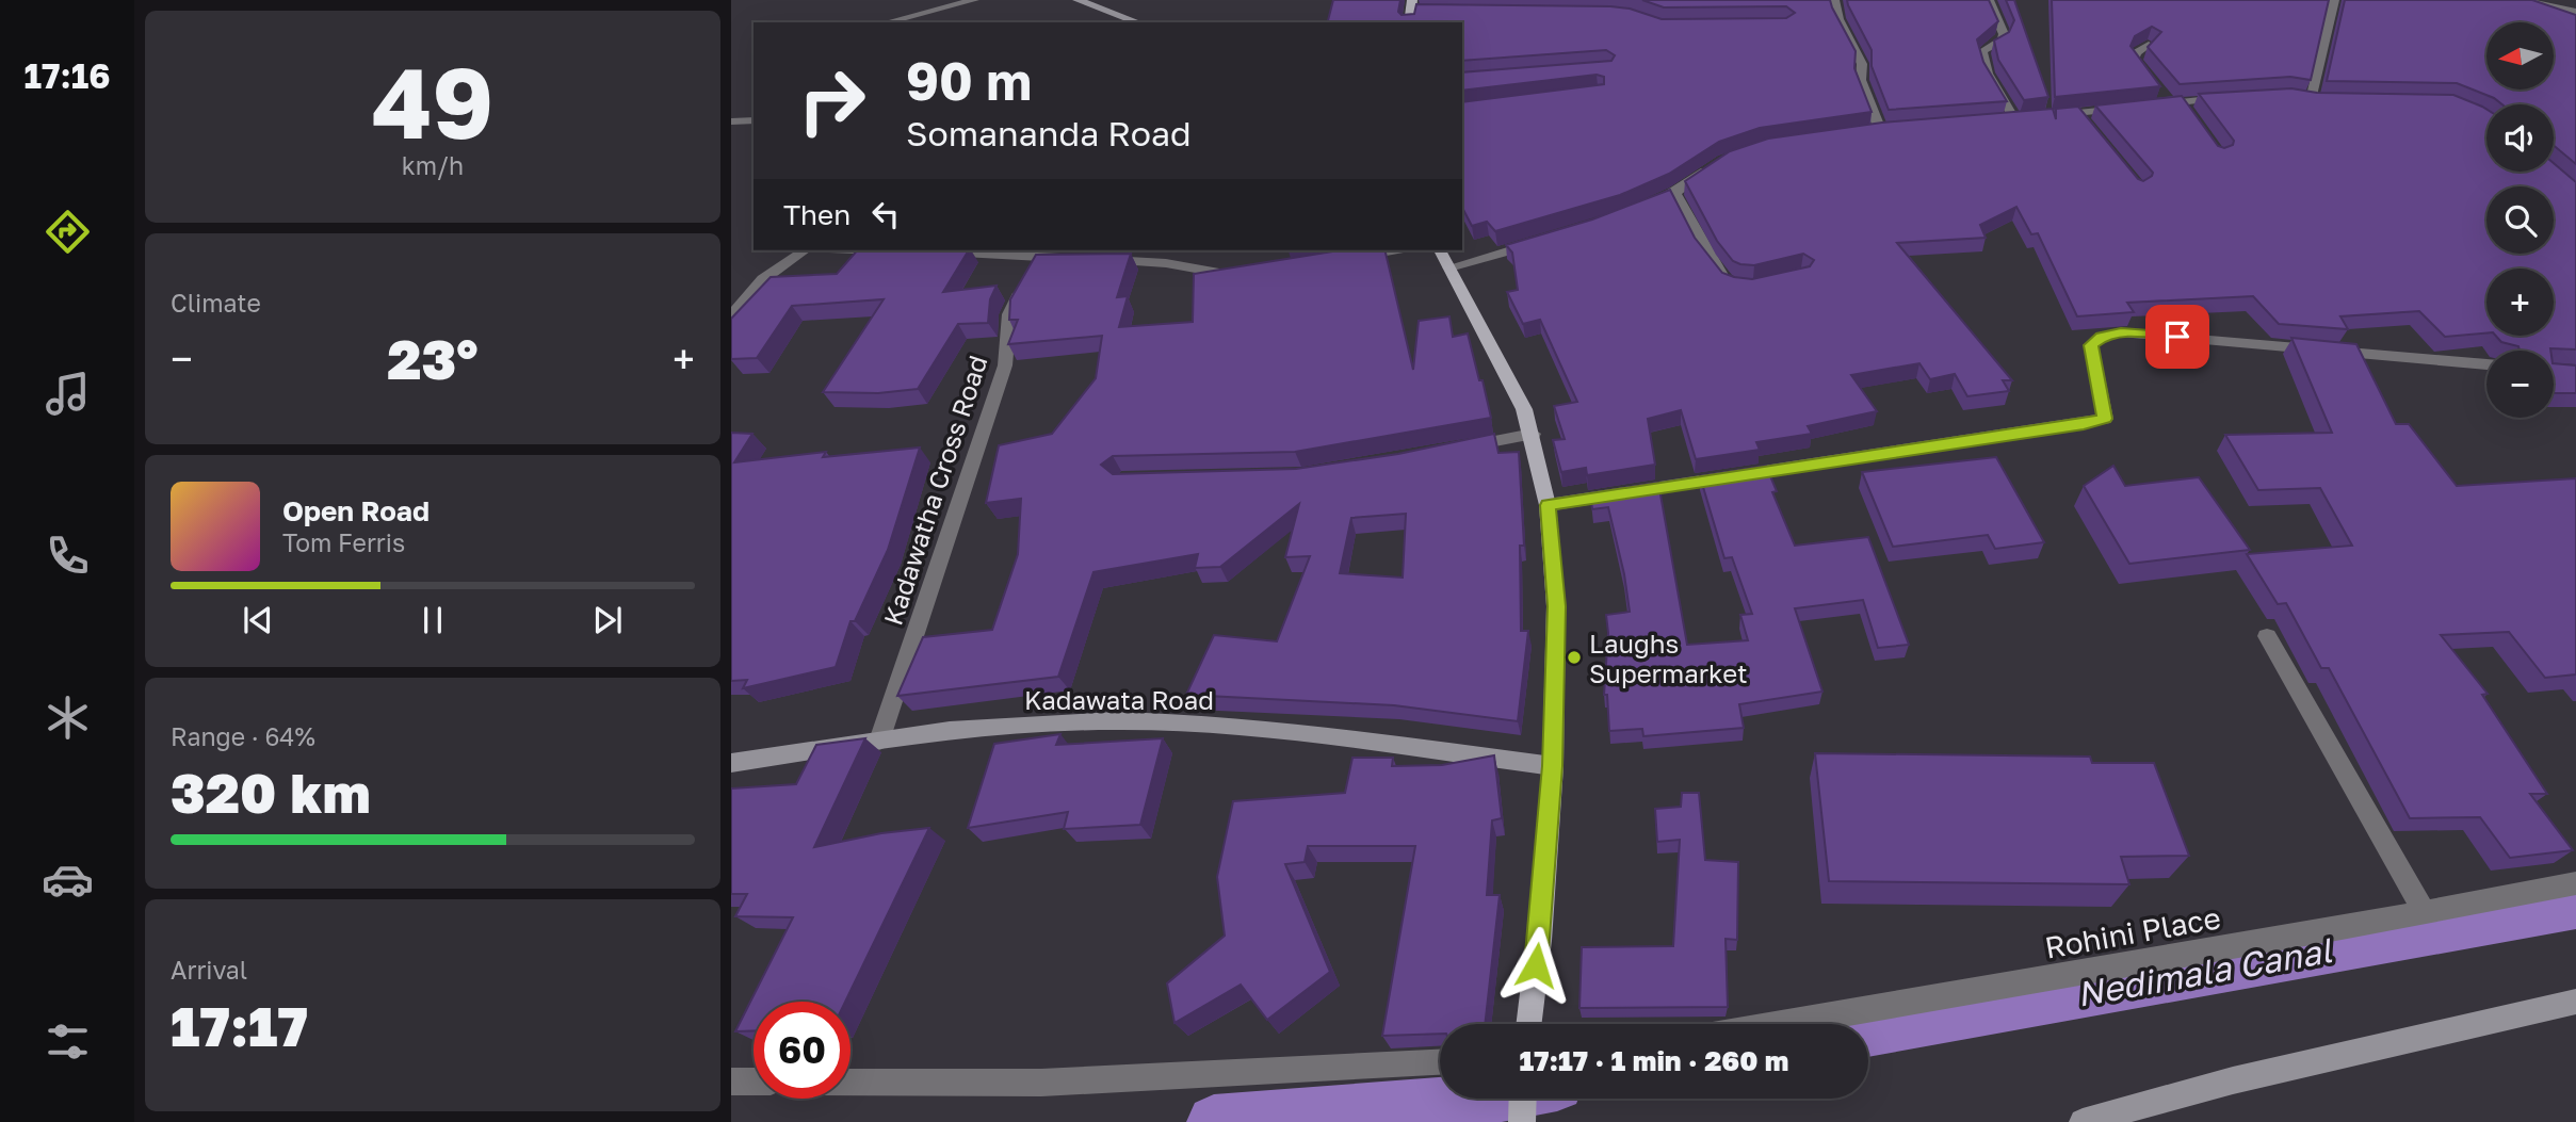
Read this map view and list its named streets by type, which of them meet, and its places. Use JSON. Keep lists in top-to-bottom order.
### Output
{
  "streets": {
    "street": ["Kadawatha Cross Road", "Kadawata Road", "Rohini Place"]
  },
  "crossings": [
    ["Kadawatha Cross Road", "Kadawata Road"]
  ],
  "water": ["Nedimala Canal"],
  "places": ["Laughs Supermarket"],
  "north": "left",
  "page": {
    "tabs": "17:16",
    "tile": [
      ["49", "km/h"],
      "Climate",
      ["Range · 64%", "320 km"],
      ["Arrival", "17:17"]
    ],
    "map_buttons": ["+", "−"],
    "turn": ["90 m", "Somananda Road"],
    "then": "Then",
    "heat": ["−", "23°", "+"],
    "song": ["Open Road", "Tom Ferris"],
    "limit": "60",
    "trip": "17:17 · 1 min · 260 m"
  }
}
